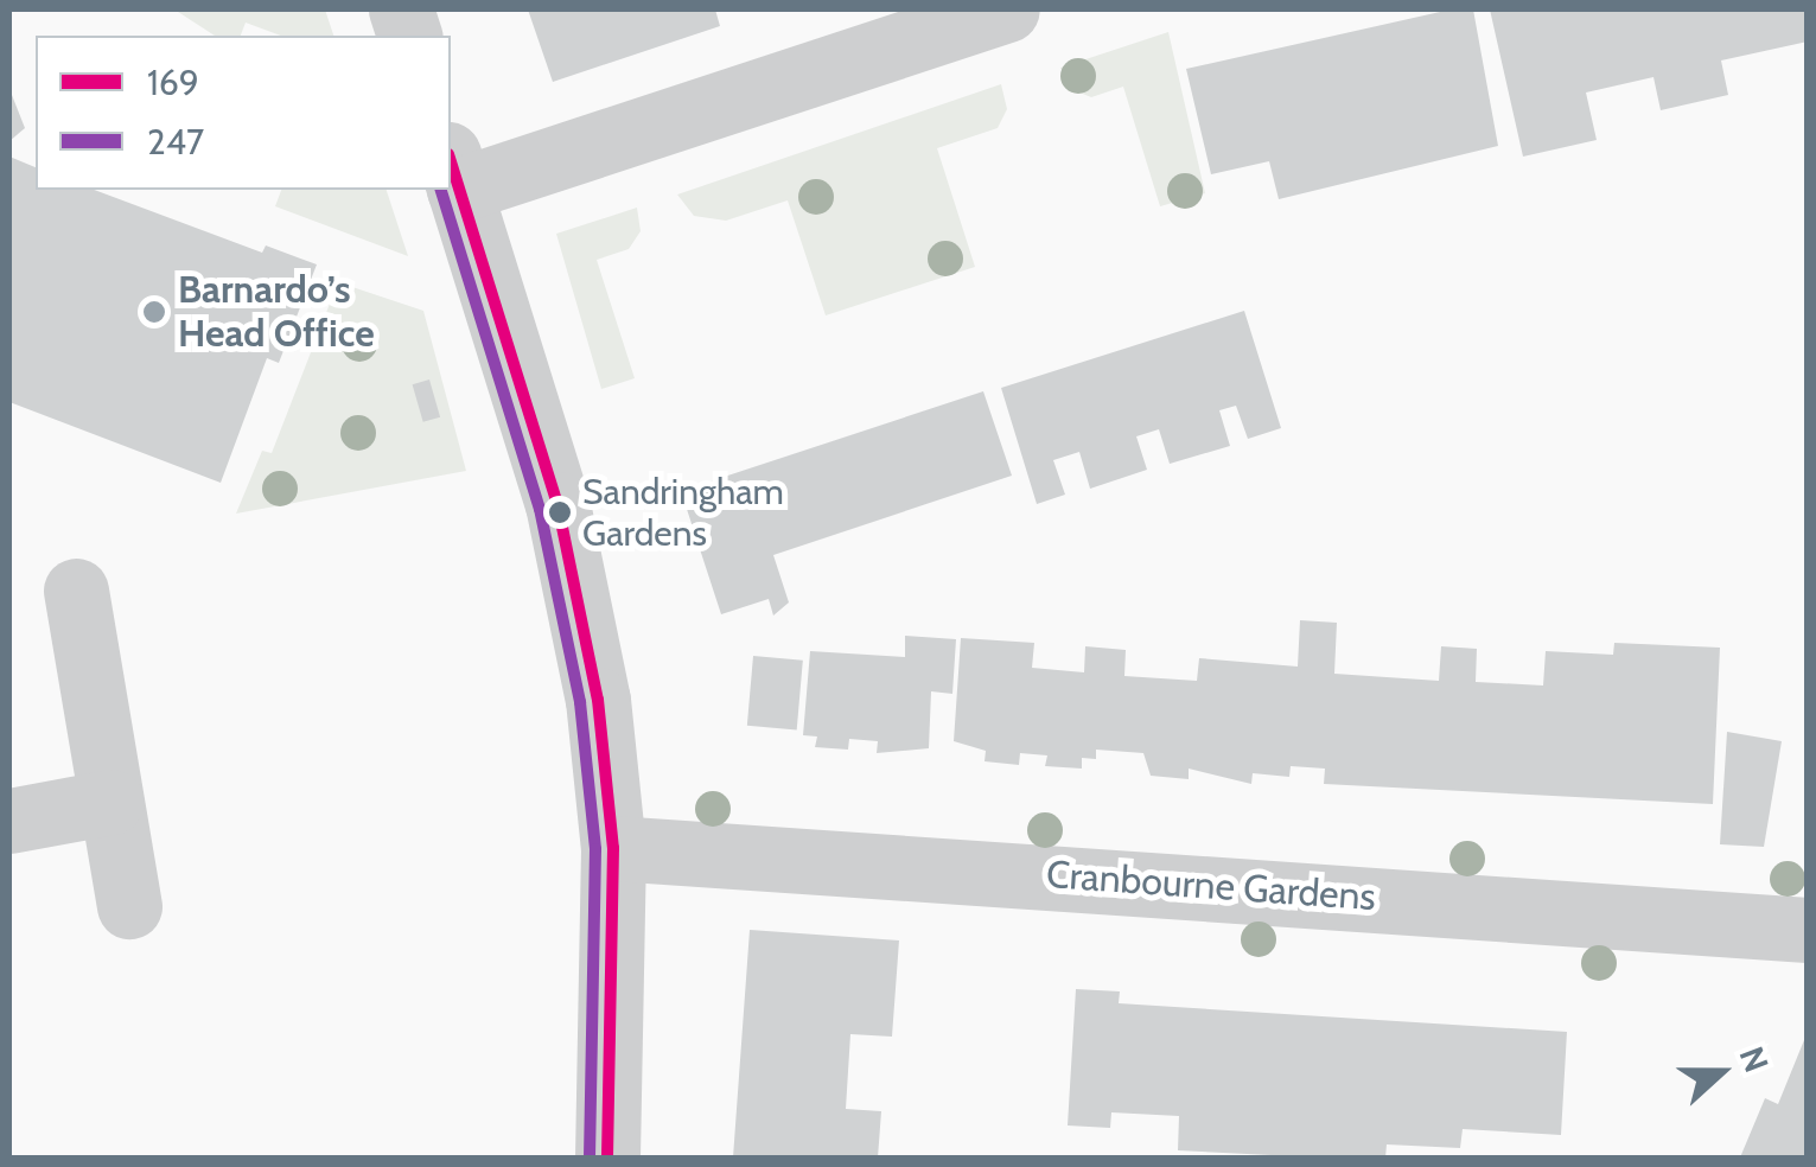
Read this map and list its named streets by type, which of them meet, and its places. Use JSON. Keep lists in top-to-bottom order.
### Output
{
  "streets": {
    "street": ["Cranbourne Gardens"]
  },
  "places": ["Barnardo’s Head Office", "Sandringham Gardens"],
  "lines": ["transit line 169", "transit line 247"],
  "legend": ["169", "247"],
  "north": "right"
}
